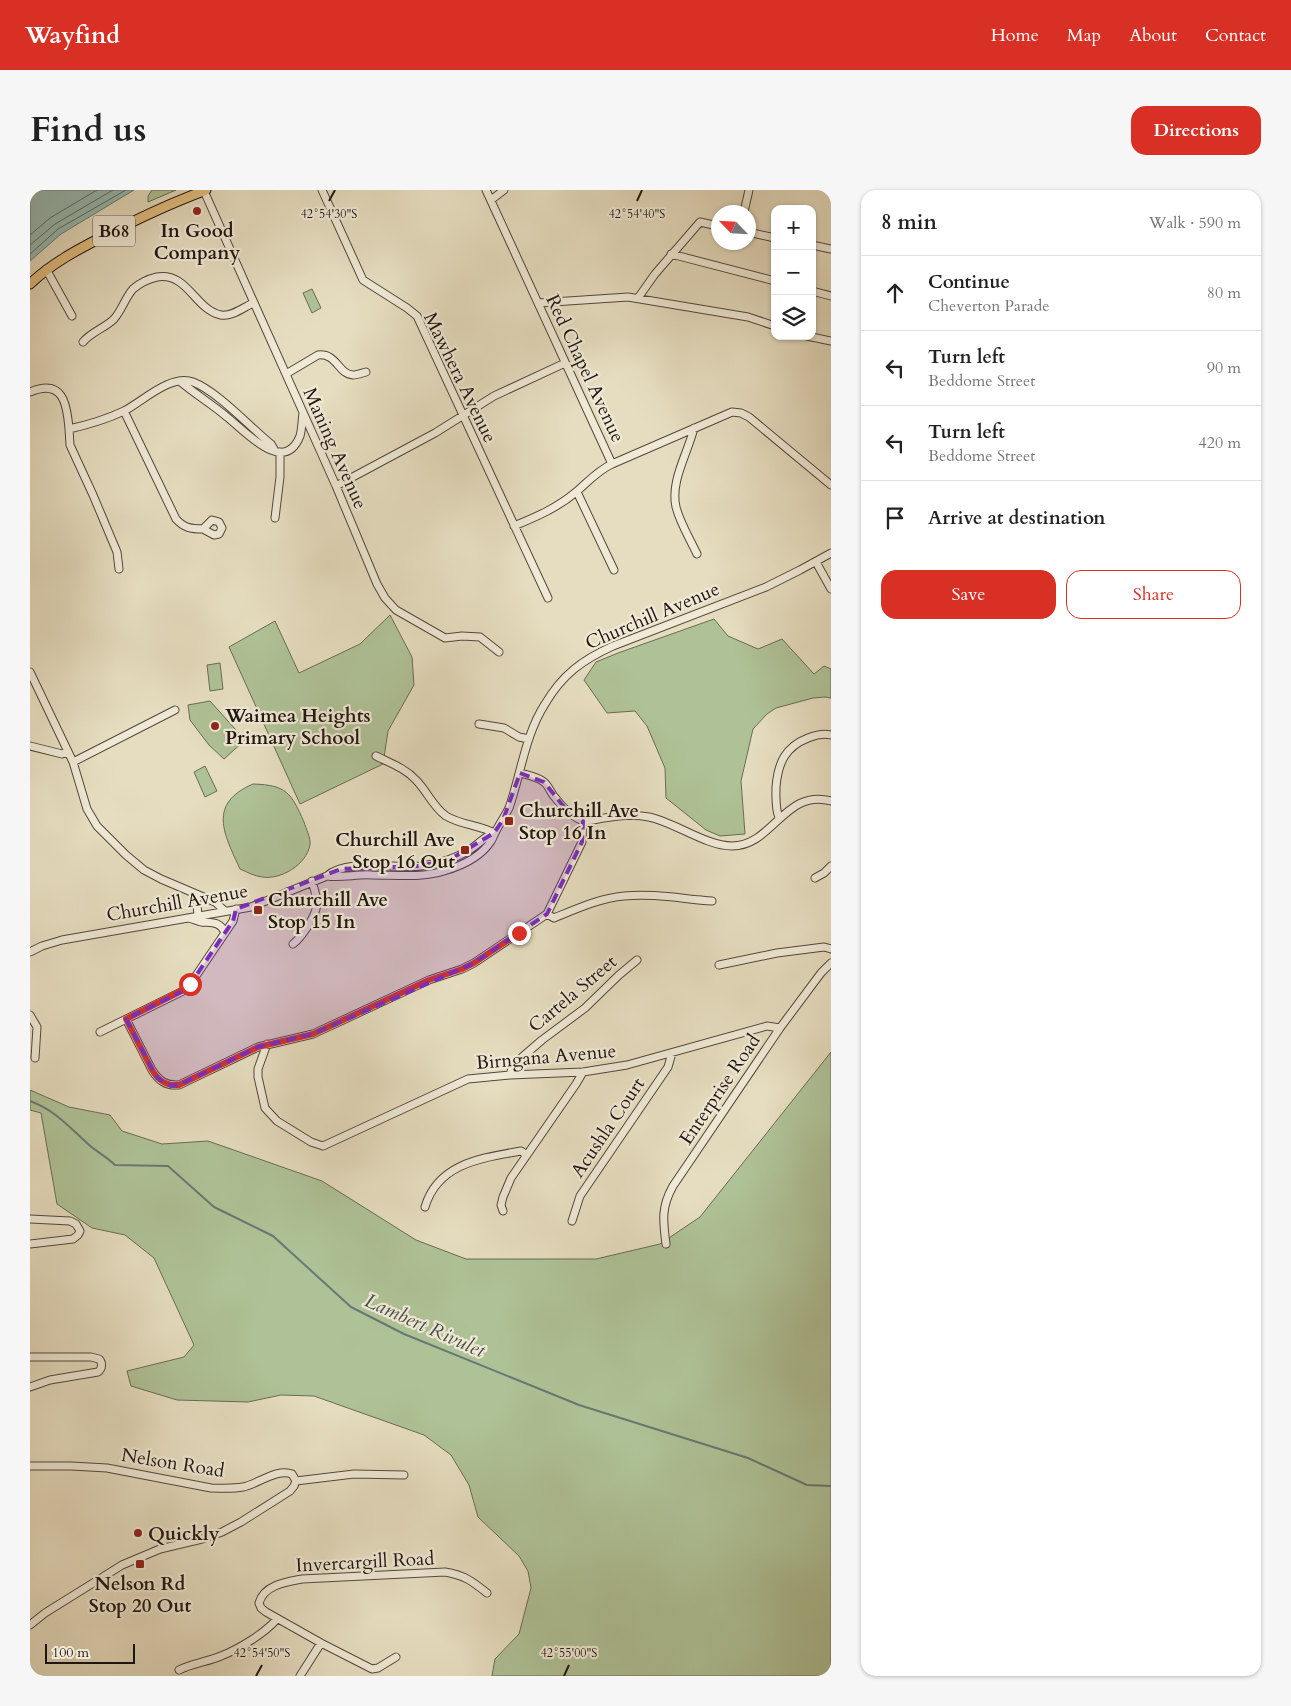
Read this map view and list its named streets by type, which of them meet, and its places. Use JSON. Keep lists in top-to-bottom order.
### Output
{
  "streets": {
    "main road": ["B68"],
    "street": [
      "Red Chapel Avenue",
      "Mawhera Avenue",
      "Maning Avenue",
      "Churchill Avenue",
      "Cartela Street",
      "Birngana Avenue",
      "Enterprise Road",
      "Acushla Court",
      "Nelson Road",
      "Invercargill Road"
    ]
  },
  "crossings": [
    ["B68", "Maning Avenue"],
    ["Cartela Street", "Birngana Avenue"],
    ["Birngana Avenue", "Enterprise Road"],
    ["Birngana Avenue", "Acushla Court"]
  ],
  "water": ["Lambert Rivulet"],
  "places": {
    "other": ["In Good Company", "Waimea Heights Primary School", "Quickly"],
    "transit": [
      "Churchill Ave Stop 16 In",
      "Churchill Ave Stop 16 Out",
      "Churchill Ave Stop 15 In",
      "Nelson Rd Stop 20 Out"
    ]
  },
  "scale_bar": "100 m",
  "north": "top left",
  "page": {
    "header": "Wayfind",
    "nav": [
      "Home",
      "Map",
      "About",
      "Contact"
    ],
    "title": "Find us",
    "buttons": [
      "Directions",
      ["Save", "Share"]
    ],
    "heading": ["8 min", "Walk · 590 m"],
    "map_buttons": ["+", "−"],
    "list": [
      ["Continue", "Cheverton Parade", "80 m"],
      ["Turn left", "Beddome Street", "90 m"],
      ["Turn left", "Beddome Street", "420 m"],
      "Arrive at destination"
    ],
    "scale": "100 m"
  },
  "coordinates": [
    "42°54'30\"S",
    "42°54'40\"S",
    "42°54'50\"S",
    "42°55'00\"S"
  ]
}
